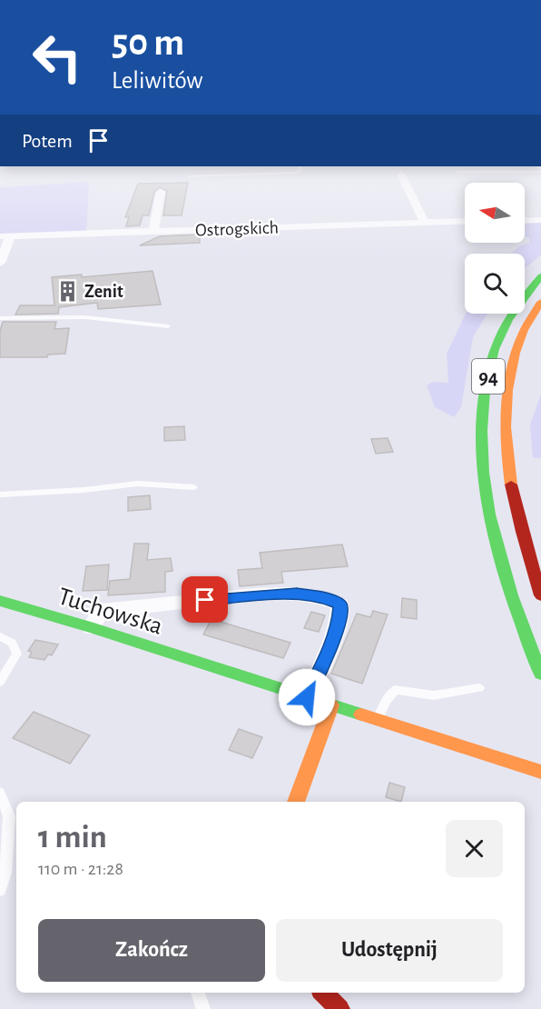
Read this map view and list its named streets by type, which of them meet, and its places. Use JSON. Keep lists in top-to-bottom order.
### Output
{
  "streets": {
    "main road": ["94", "Tuchowska"],
    "street": ["Ostrogskich"]
  },
  "places": {
    "building": ["Zenit"]
  },
  "north": "left",
  "page": {
    "turn": ["50 m", "Leliwitów"],
    "then": "Potem",
    "heading": ["1 min", "110 m · 21:28"],
    "buttons": ["Zakończ", "Udostępnij"]
  }
}
